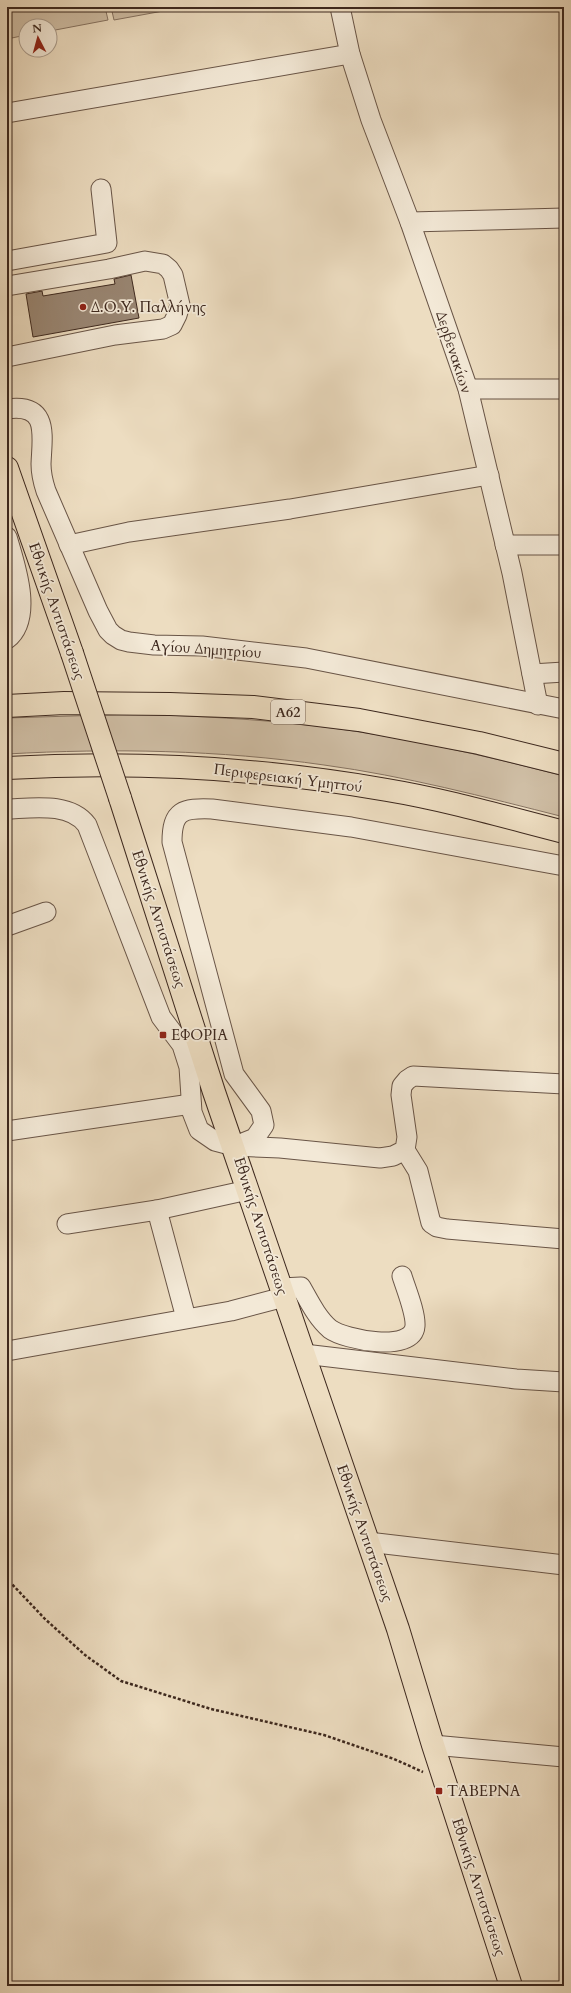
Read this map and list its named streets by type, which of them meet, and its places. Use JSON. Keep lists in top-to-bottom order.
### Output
{
  "streets": {
    "main road": ["Εθνικής Αντιστάσεως", "Α62", "Περιφερειακή Υμηττού"],
    "street": ["Δερβενακίων", "Αγίου Δημητρίου"]
  },
  "crossings": [
    ["Δερβενακίων", "Αγίου Δημητρίου"]
  ],
  "places": {
    "other": ["Δ.Ο.Υ. Παλλήνης"],
    "transit": ["ΕΦΟΡΙΑ", "ΤΑΒΕΡΝΑ"]
  },
  "north": "top"
}
